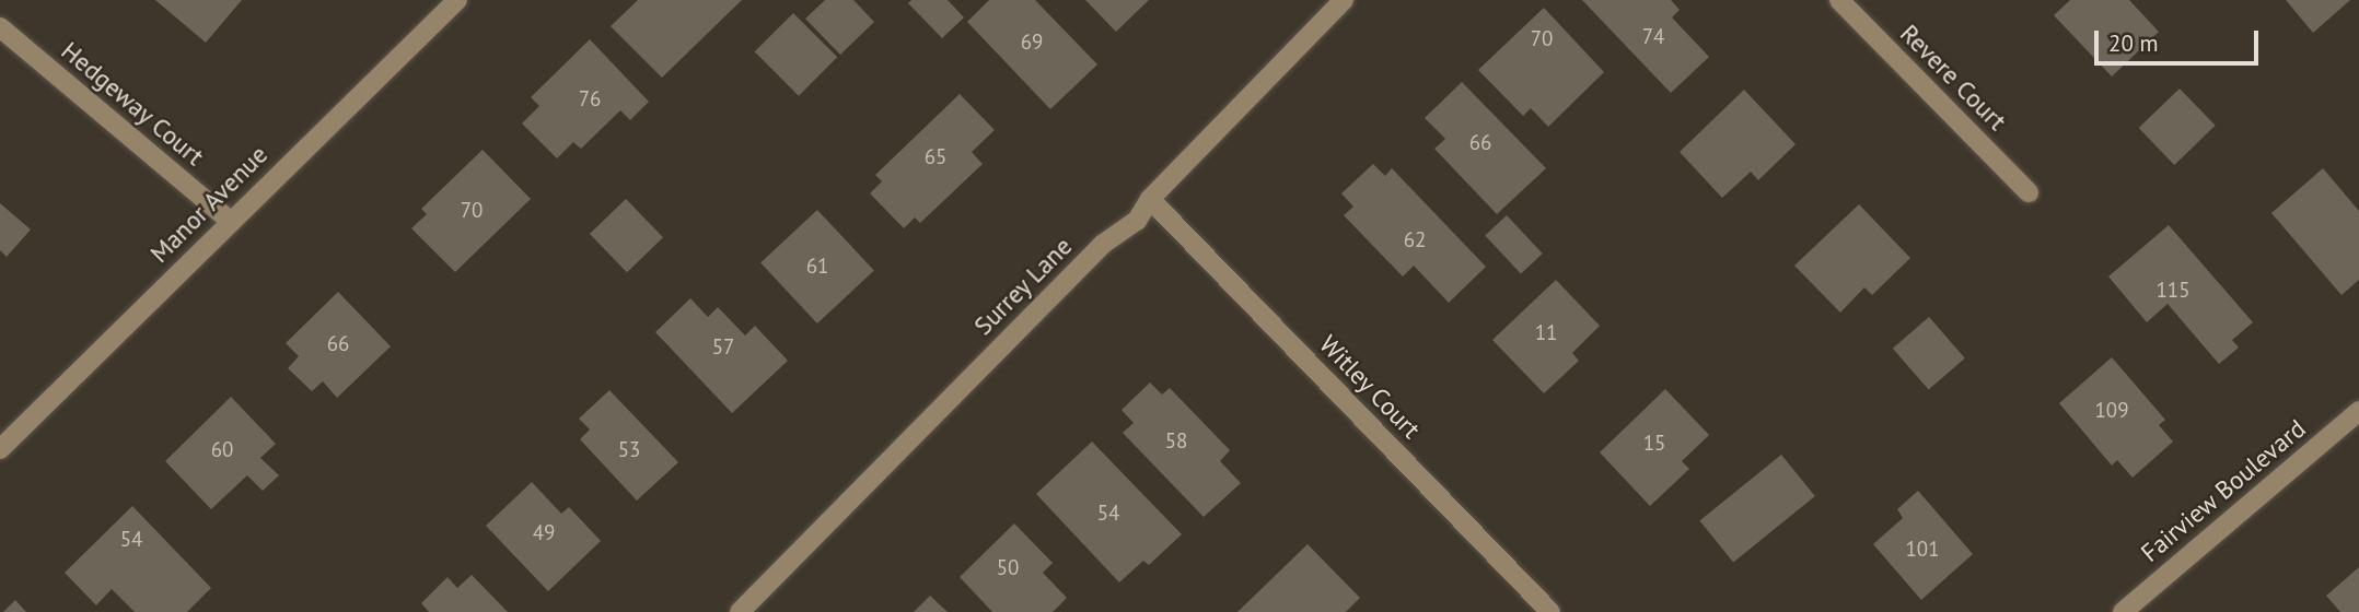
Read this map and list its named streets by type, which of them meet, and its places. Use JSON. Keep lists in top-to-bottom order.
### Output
{
  "streets": {
    "street": [
      "Revere Court",
      "Hedgeway Court",
      "Manor Avenue",
      "Surrey Lane",
      "Witley Court",
      "Fairview Boulevard"
    ]
  },
  "crossings": [
    ["Hedgeway Court", "Manor Avenue"],
    ["Surrey Lane", "Witley Court"]
  ],
  "house_numbers": [
    "74",
    "70",
    "69",
    "76",
    "66",
    "65",
    "70",
    "62",
    "61",
    "115",
    "11",
    "66",
    "57",
    "109",
    "58",
    "15",
    "60",
    "53",
    "54",
    "49",
    "54",
    "101",
    "50"
  ],
  "scale_bar": "20 m"
}
